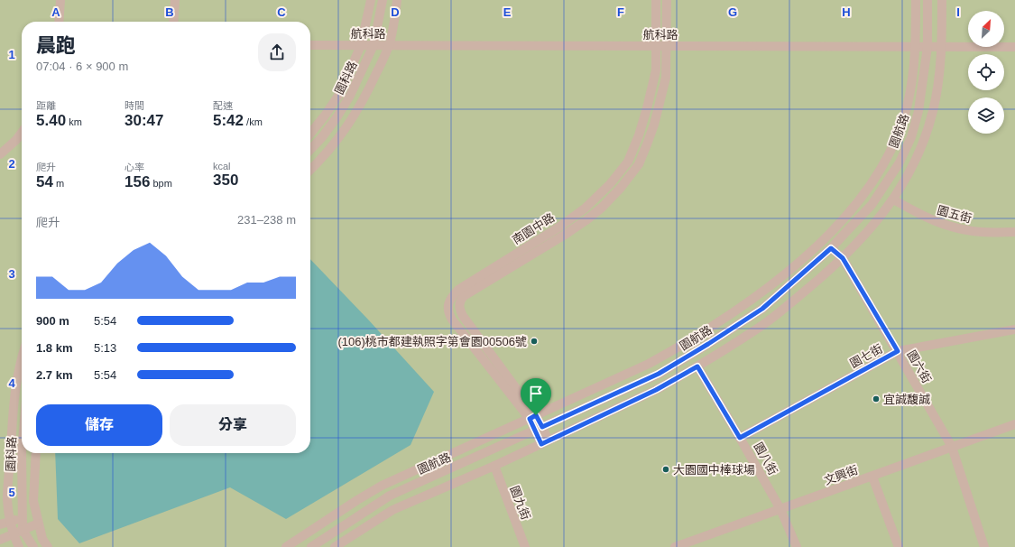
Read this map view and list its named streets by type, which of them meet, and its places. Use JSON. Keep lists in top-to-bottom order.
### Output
{
  "streets": {
    "street": [
      "航科路",
      "園科路",
      "園航路",
      "園五街",
      "南園中路",
      "園七街",
      "園六街",
      "園八街",
      "文興街",
      "園九街"
    ]
  },
  "crossings": [
    ["航科路", "園科路"],
    ["航科路", "園航路"],
    ["航科路", "南園中路"],
    ["園航路", "南園中路"],
    ["園航路", "園六街"],
    ["園七街", "園六街"],
    ["園七街", "園八街"],
    ["園六街", "文興街"],
    ["園八街", "文興街"]
  ],
  "places": ["(106)桃市都建執照字第會園00506號", "宜誠馥誠", "大園國中棒球場"],
  "north": "top right",
  "page": {
    "heading": ["晨跑", "07:04 · 6 × 900 m"],
    "stats": [
      ["距離", "5.40 km"],
      ["時間", "30:47"],
      ["配速", "5:42 /km"],
      ["爬升", "54 m"],
      ["心率", "156 bpm"],
      ["kcal", "350"]
    ],
    "chart": ["爬升", "231–238 m"],
    "list": [
      {
        "name": "900 m",
        "note": "5:54"
      },
      {
        "name": "1.8 km",
        "note": "5:13"
      },
      {
        "name": "2.7 km",
        "note": "5:54"
      }
    ],
    "buttons": ["儲存", "分享"]
  },
  "grid": {
    "columns": [
      "A",
      "B",
      "C",
      "D",
      "E",
      "F",
      "G",
      "H",
      "I"
    ],
    "rows": [
      "1",
      "2",
      "3",
      "4",
      "5"
    ]
  }
}
